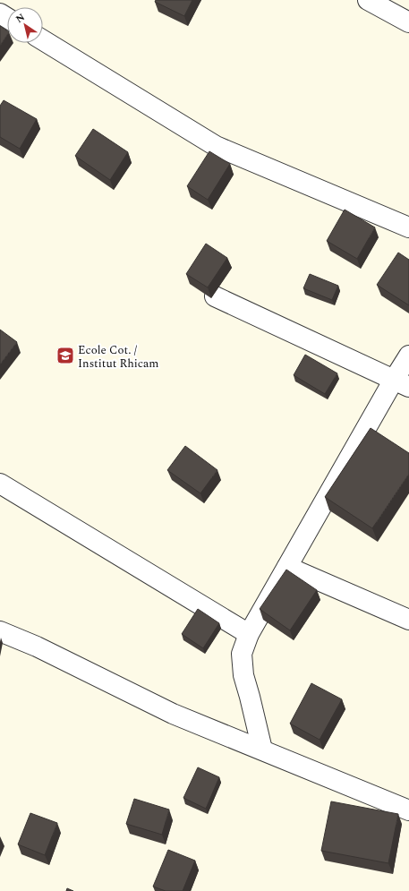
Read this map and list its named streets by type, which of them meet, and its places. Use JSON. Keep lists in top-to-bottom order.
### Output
{
  "places": {
    "school or university": ["Ecole Cot. / Institut Rhicam"]
  },
  "north": "top left"
}
